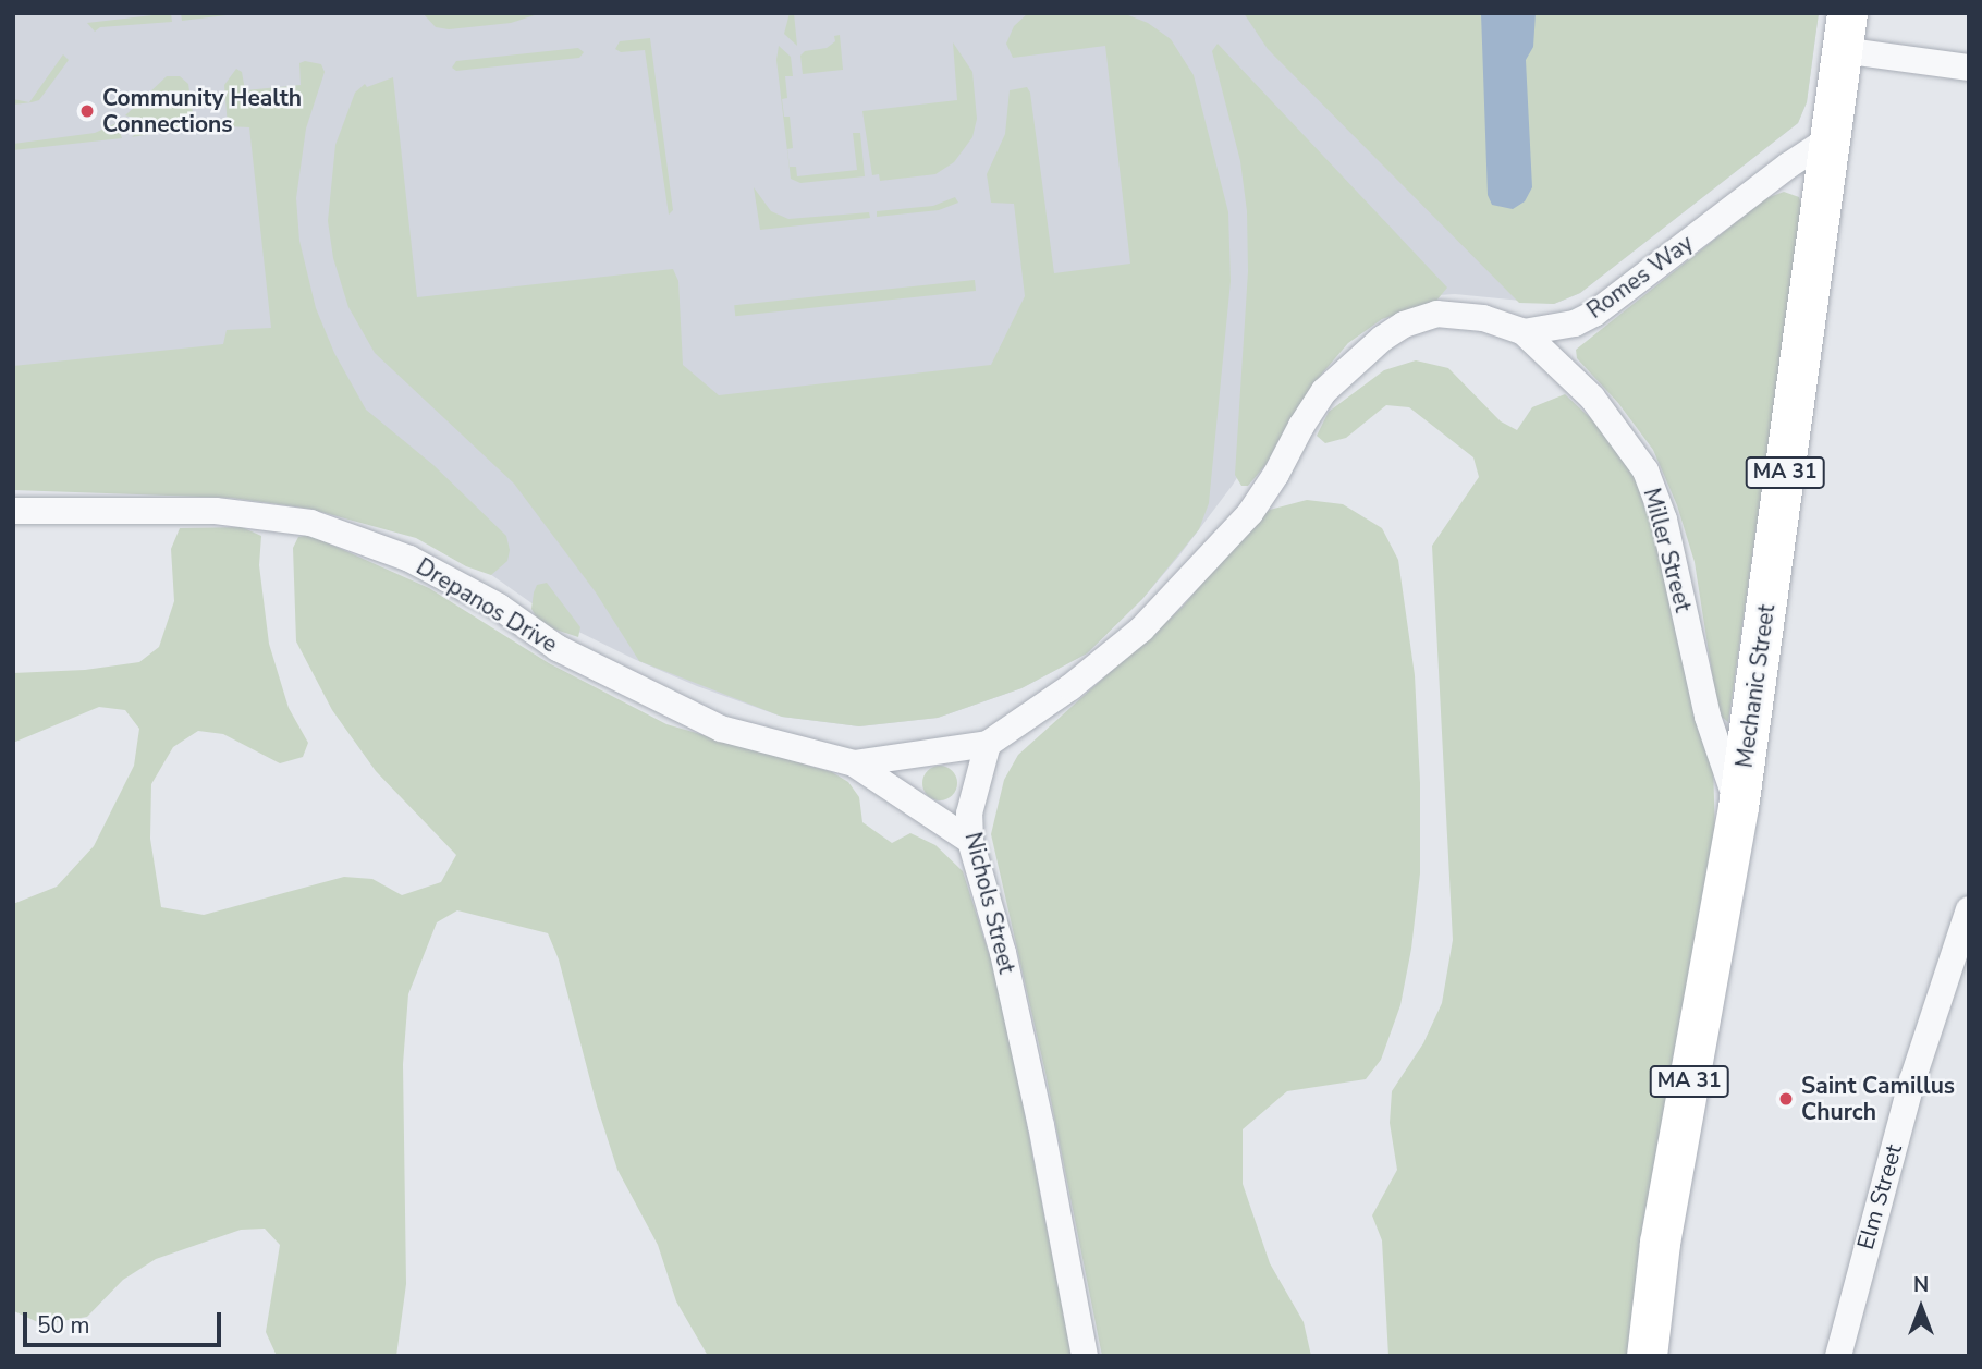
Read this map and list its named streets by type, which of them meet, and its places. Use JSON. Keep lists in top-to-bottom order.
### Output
{
  "streets": {
    "main road": ["MA 31", "Mechanic Street"],
    "street": [
      "Romes Way",
      "Miller Street",
      "Drepanos Drive",
      "Nichols Street",
      "Elm Street"
    ]
  },
  "crossings": [
    ["Romes Way", "Miller Street"],
    ["Romes Way", "Drepanos Drive"],
    ["Romes Way", "Mechanic Street"],
    ["Romes Way", "Nichols Street"],
    ["Miller Street", "Mechanic Street"],
    ["Drepanos Drive", "Nichols Street"]
  ],
  "places": ["Community Health Connections", "Saint Camillus Church"],
  "scale_bar": "50 m",
  "north": "top"
}
